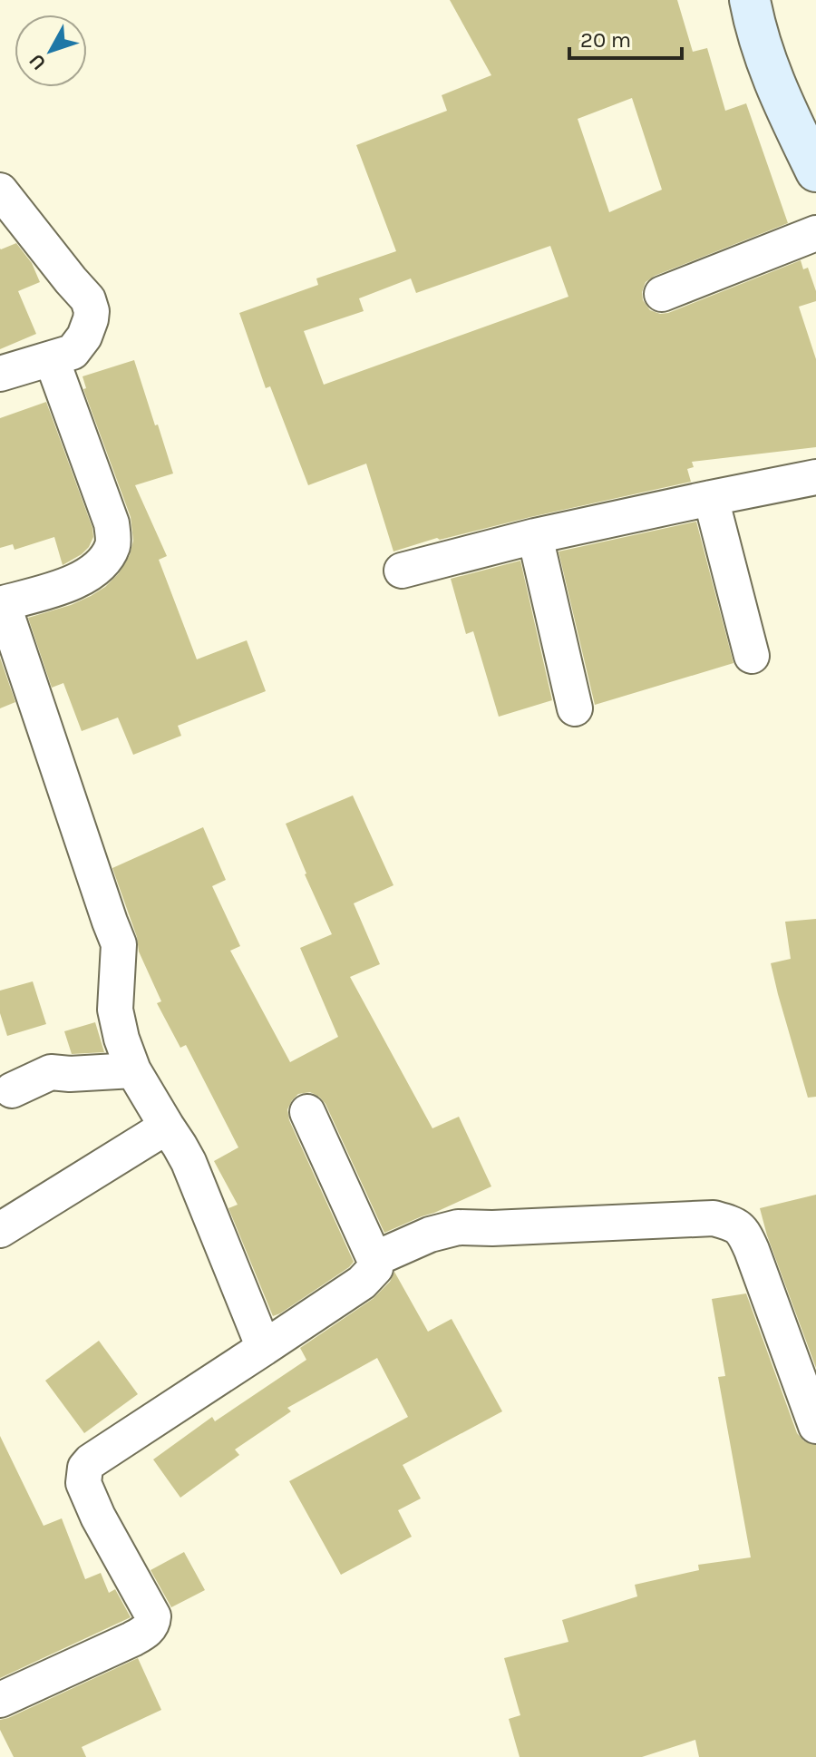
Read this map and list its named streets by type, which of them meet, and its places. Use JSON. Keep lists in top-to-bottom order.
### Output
{
  "scale_bar": "20 m",
  "north": "bottom left"
}
